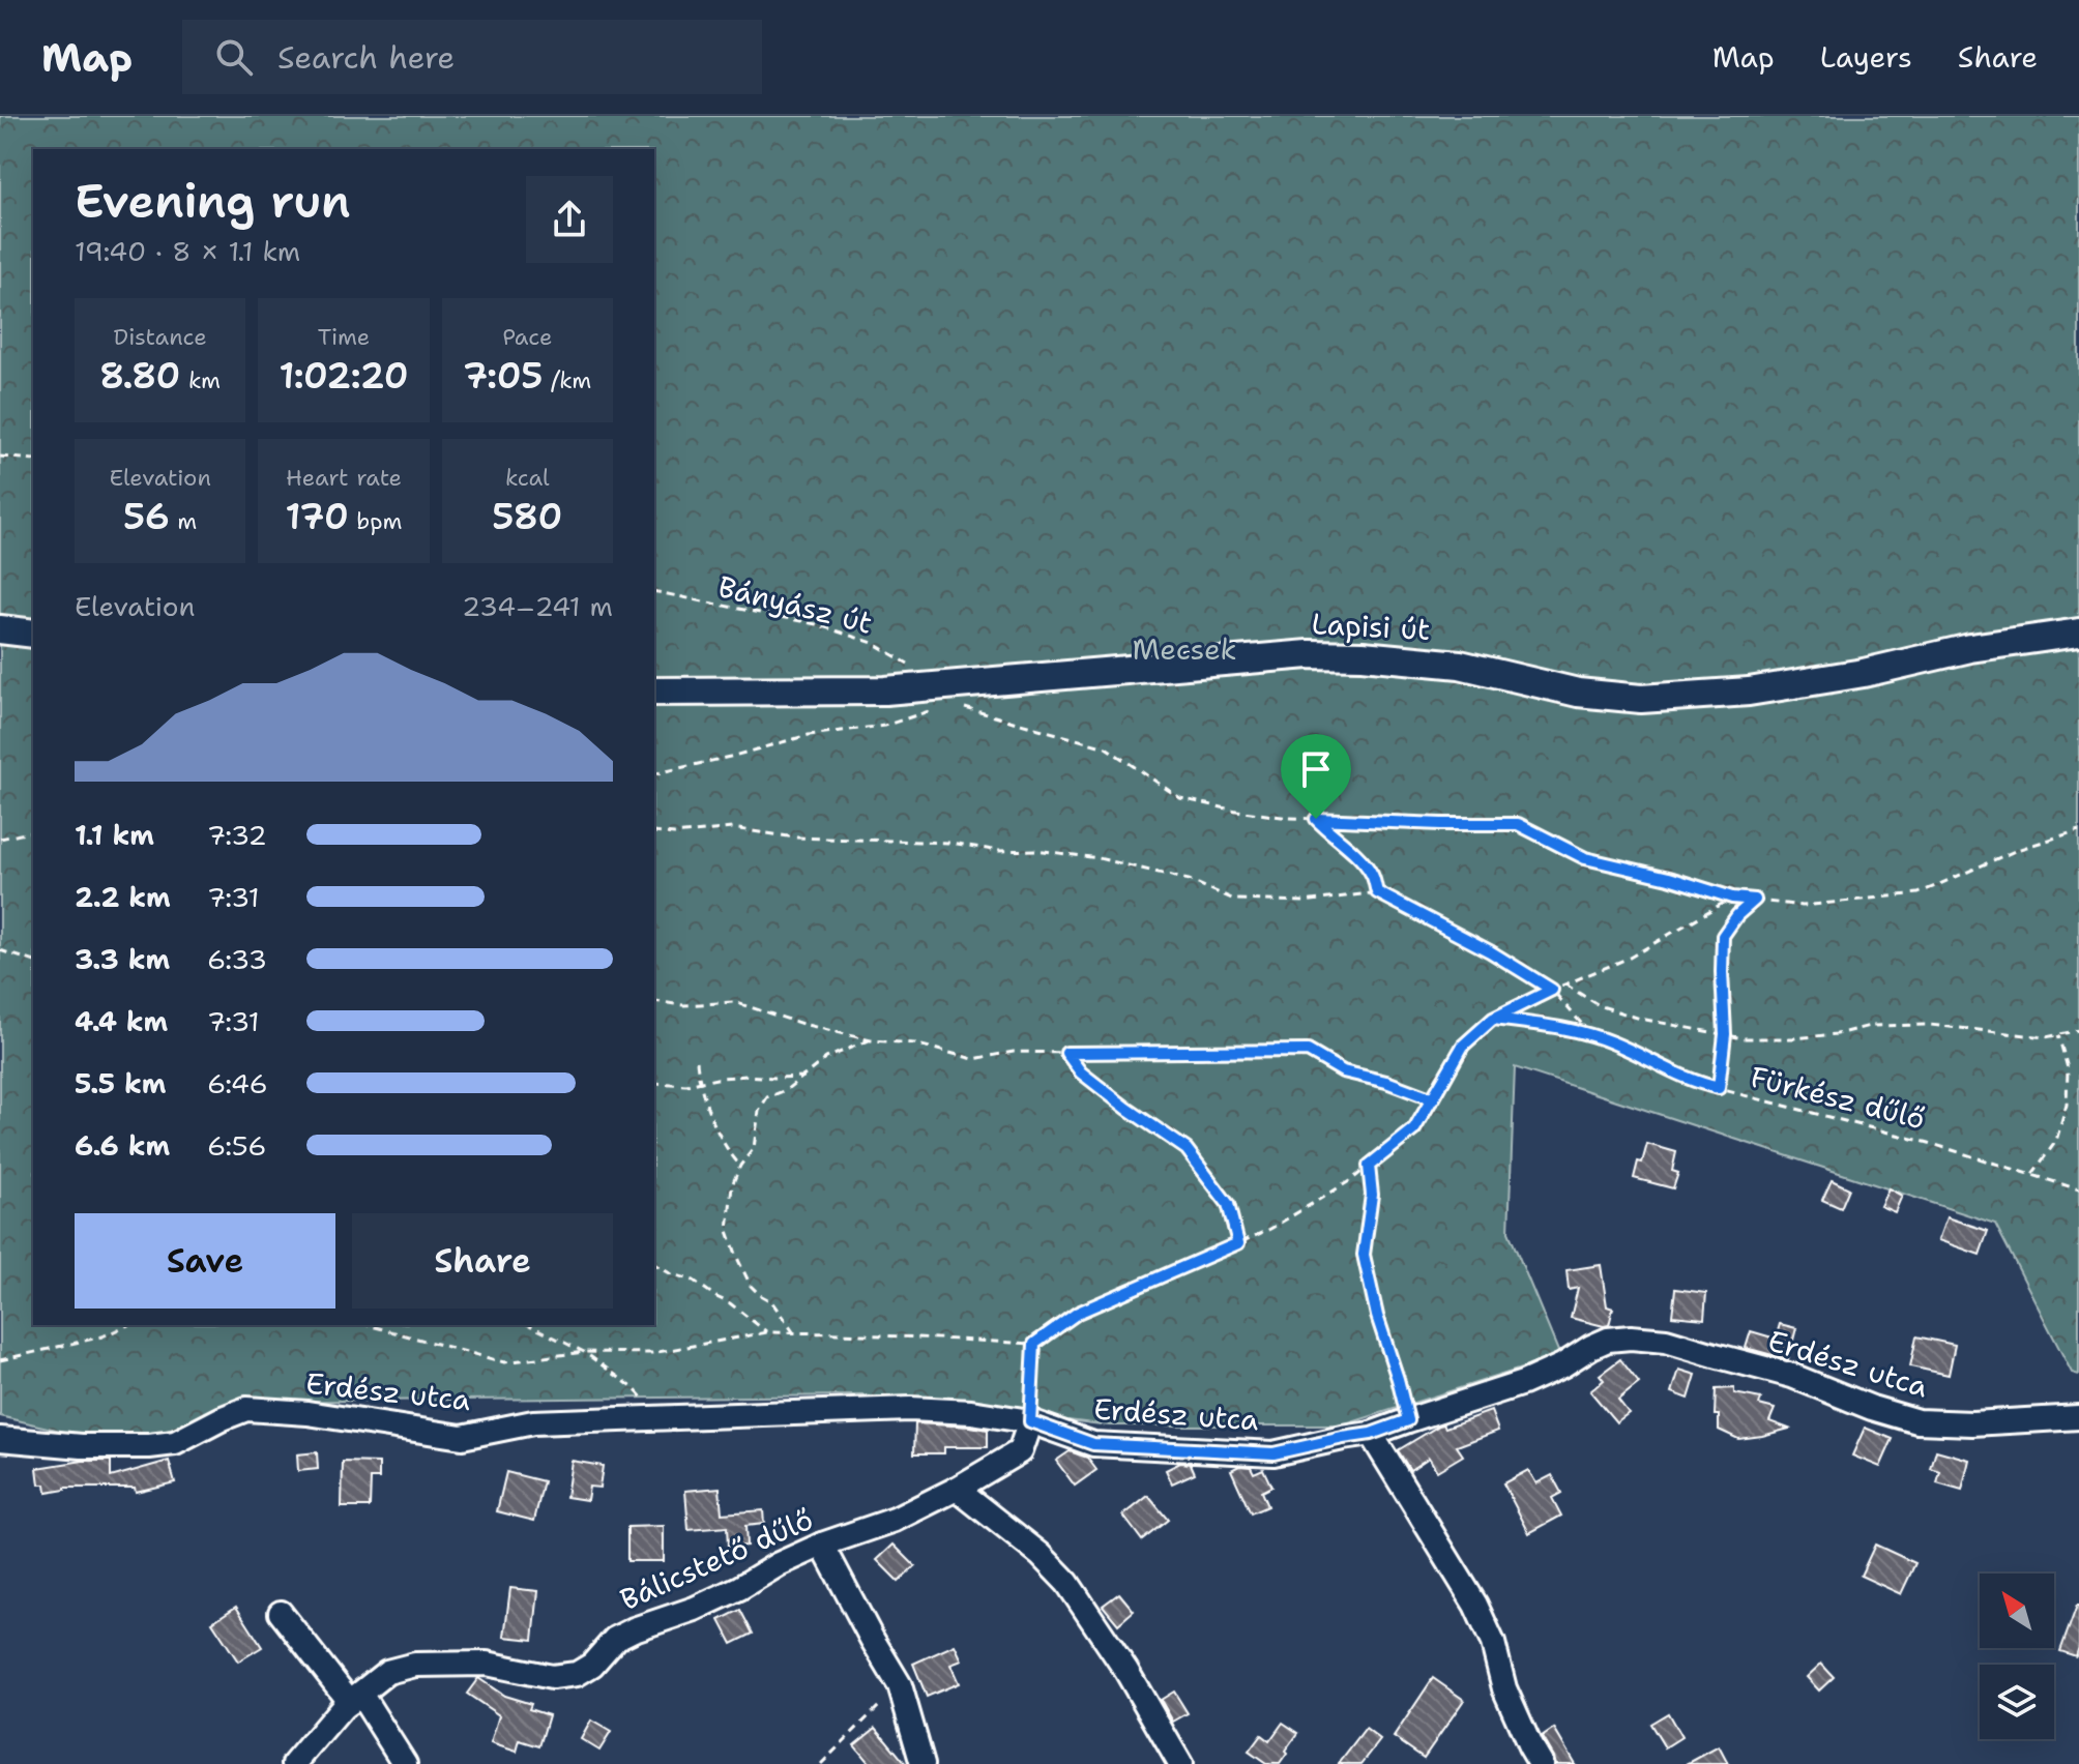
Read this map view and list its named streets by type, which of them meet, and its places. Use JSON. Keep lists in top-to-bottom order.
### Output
{
  "streets": {
    "street": ["Lapisi út", "Erdész utca", "Bálicstető dűlő"],
    "path": ["Bányász út", "Fürkész dűlő"]
  },
  "crossings": [
    ["Bányász út", "Lapisi út"],
    ["Erdész utca", "Bálicstető dűlő"]
  ],
  "parks": ["Mecsek"],
  "north": "top left",
  "page": {
    "header": "Map",
    "search": "Search here",
    "nav": ["Map", "Layers", "Share"],
    "heading": ["Evening run", "19:40 · 8 × 1.1 km"],
    "stats": [
      ["Distance", "8.80 km"],
      ["Time", "1:02:20"],
      ["Pace", "7:05 /km"],
      ["Elevation", "56 m"],
      ["Heart rate", "170 bpm"],
      ["kcal", "580"]
    ],
    "chart": ["Elevation", "234–241 m"],
    "list": [
      {
        "name": "1.1 km",
        "note": "7:32"
      },
      {
        "name": "2.2 km",
        "note": "7:31"
      },
      {
        "name": "3.3 km",
        "note": "6:33"
      },
      {
        "name": "4.4 km",
        "note": "7:31"
      },
      {
        "name": "5.5 km",
        "note": "6:46"
      },
      {
        "name": "6.6 km",
        "note": "6:56"
      }
    ],
    "buttons": ["Save", "Share"]
  }
}
